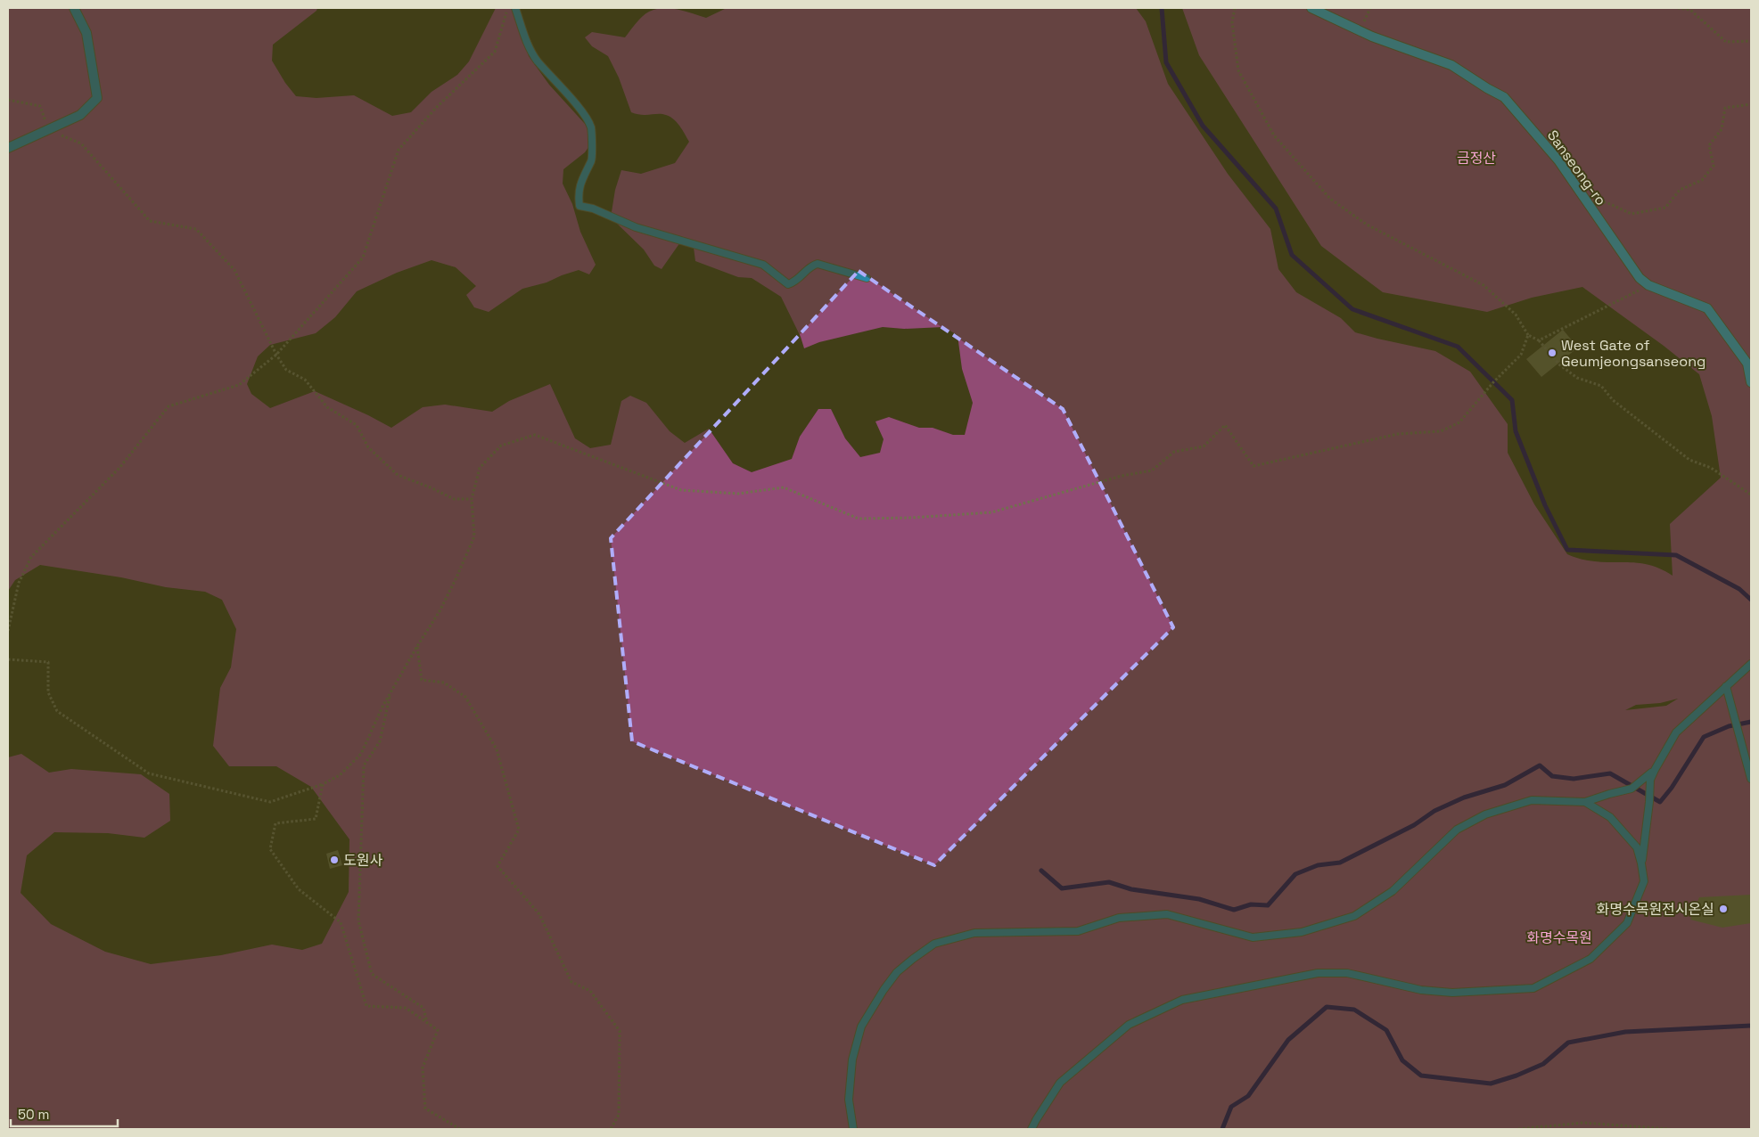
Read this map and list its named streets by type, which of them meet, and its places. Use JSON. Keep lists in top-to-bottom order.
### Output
{
  "streets": {
    "main road": ["Sanseong-ro"]
  },
  "parks": ["금정산", "화명수목원"],
  "places": ["West Gate of Geumjeongsanseong", "도원사", "화명수목원전시온실"],
  "scale_bar": "50 m"
}
